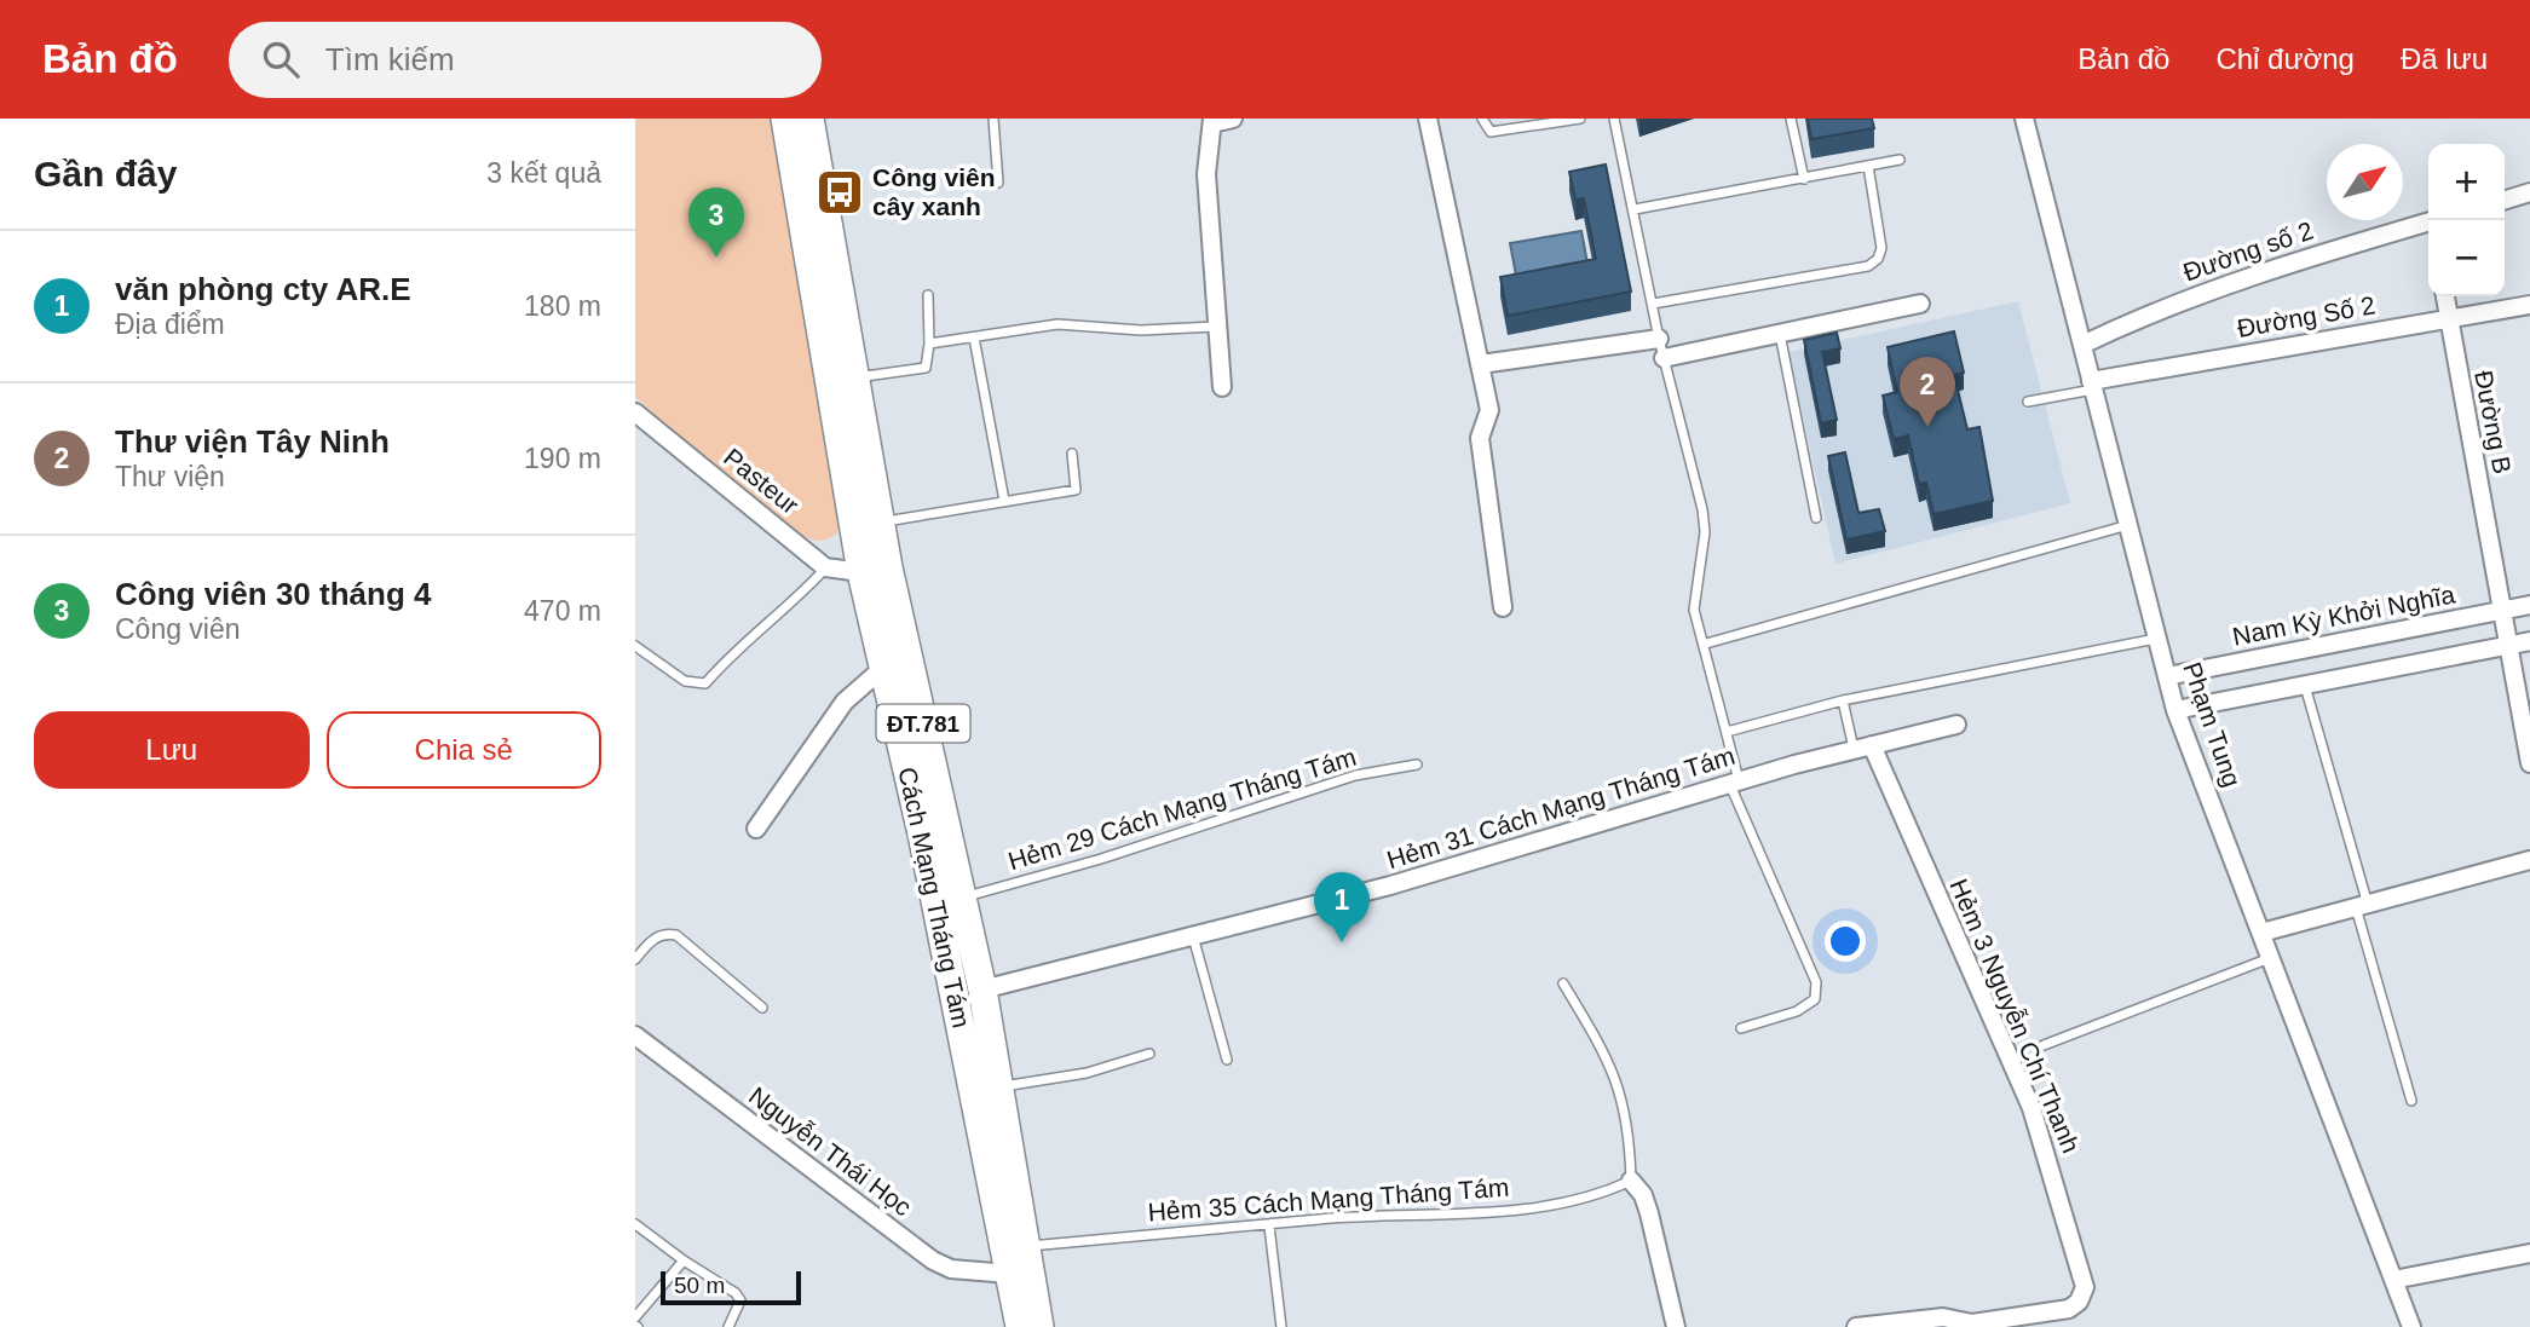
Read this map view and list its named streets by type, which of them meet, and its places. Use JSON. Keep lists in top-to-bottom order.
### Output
{
  "streets": {
    "main road": ["ĐT.781", "Cách Mạng Tháng Tám"],
    "street": [
      "Đường số 2",
      "Đường Số 2",
      "Đường B",
      "Pasteur",
      "Nam Kỳ Khởi Nghĩa",
      "Phạm Tung",
      "Hẻm 31 Cách Mạng Tháng Tám",
      "Hẻm 3 Nguyễn Chí Thanh",
      "Nguyễn Thái Học"
    ],
    "lane": ["Hẻm 29 Cách Mạng Tháng Tám", "Hẻm 35 Cách Mạng Tháng Tám"]
  },
  "crossings": [
    ["Đường số 2", "Phạm Tung"],
    ["Đường Số 2", "Đường B"],
    ["Đường Số 2", "Phạm Tung"],
    ["Đường B", "Nam Kỳ Khởi Nghĩa"],
    ["Nam Kỳ Khởi Nghĩa", "Phạm Tung"],
    ["Hẻm 31 Cách Mạng Tháng Tám", "Cách Mạng Tháng Tám"],
    ["Hẻm 31 Cách Mạng Tháng Tám", "Hẻm 3 Nguyễn Chí Thanh"],
    ["Hẻm 29 Cách Mạng Tháng Tám", "Cách Mạng Tháng Tám"],
    ["Cách Mạng Tháng Tám", "Nguyễn Thái Học"],
    ["Cách Mạng Tháng Tám", "Hẻm 35 Cách Mạng Tháng Tám"],
    ["Nguyễn Thái Học", "Hẻm 35 Cách Mạng Tháng Tám"]
  ],
  "places": {
    "bus stop": ["Công viên cây xanh"]
  },
  "scale_bar": "50 m",
  "north": "top right",
  "page": {
    "header": "Bản đồ",
    "search": "Tìm kiếm",
    "nav": ["Bản đồ", "Chỉ đường", "Đã lưu"],
    "heading": ["Gần đây", "3 kết quả"],
    "map_buttons": ["+", "−"],
    "pins": ["3", "2", "1"],
    "list": [
      {
        "mark": "1",
        "name": "văn phòng cty AR.E",
        "note": "Địa điểm",
        "value": "180 m"
      },
      {
        "mark": "2",
        "name": "Thư viện Tây Ninh",
        "note": "Thư viện",
        "value": "190 m"
      },
      {
        "mark": "3",
        "name": "Công viên 30 tháng 4",
        "note": "Công viên",
        "value": "470 m"
      }
    ],
    "buttons": ["Lưu", "Chia sẻ"],
    "scale": "50 m"
  }
}
